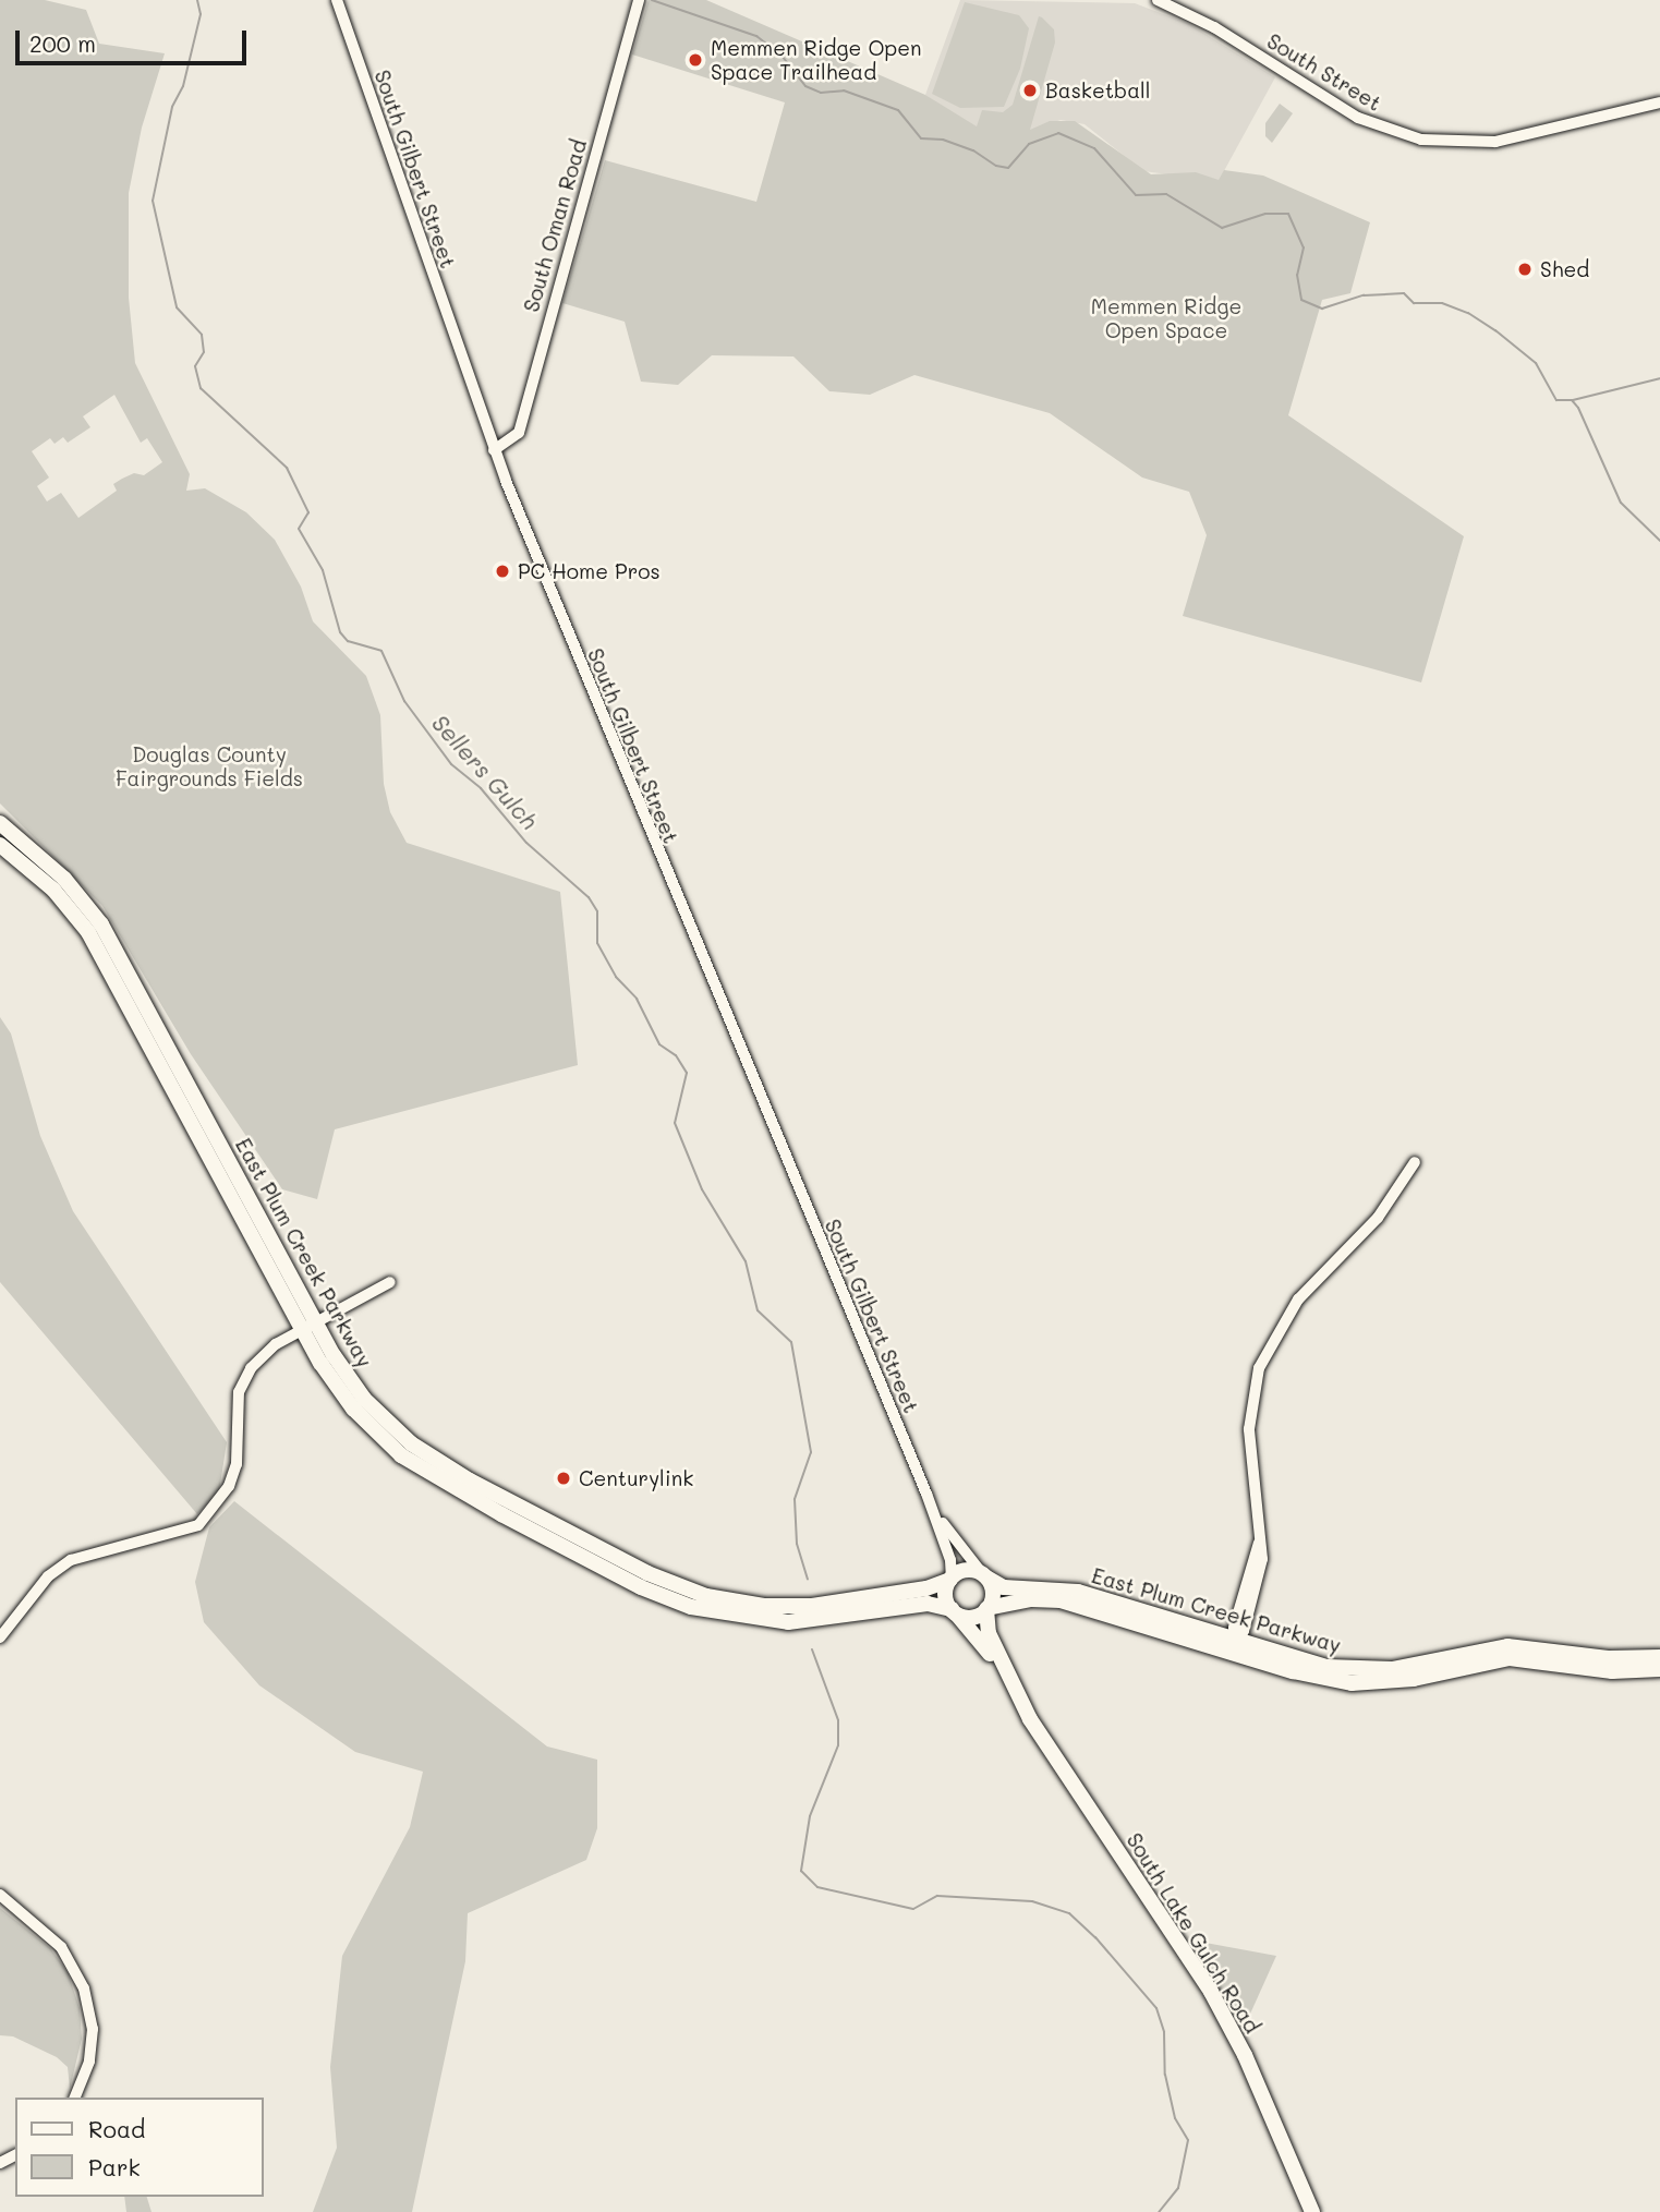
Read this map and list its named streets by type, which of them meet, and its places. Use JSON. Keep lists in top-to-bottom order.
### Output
{
  "streets": {
    "main road": ["East Plum Creek Parkway", "South Lake Gulch Road"],
    "street": ["South Street", "South Gilbert Street", "South Oman Road"]
  },
  "crossings": [
    ["South Gilbert Street", "South Oman Road"],
    ["South Gilbert Street", "East Plum Creek Parkway"],
    ["South Gilbert Street", "South Lake Gulch Road"],
    ["East Plum Creek Parkway", "South Lake Gulch Road"]
  ],
  "water": ["Sellers Gulch"],
  "parks": ["Memmen Ridge Open Space", "Douglas County Fairgrounds Fields"],
  "places": [
    "Memmen Ridge Open Space Trailhead",
    "Basketball",
    "Shed",
    "PC Home Pros",
    "Centurylink"
  ],
  "legend": ["Road", "Park"],
  "scale_bar": "200 m"
}
